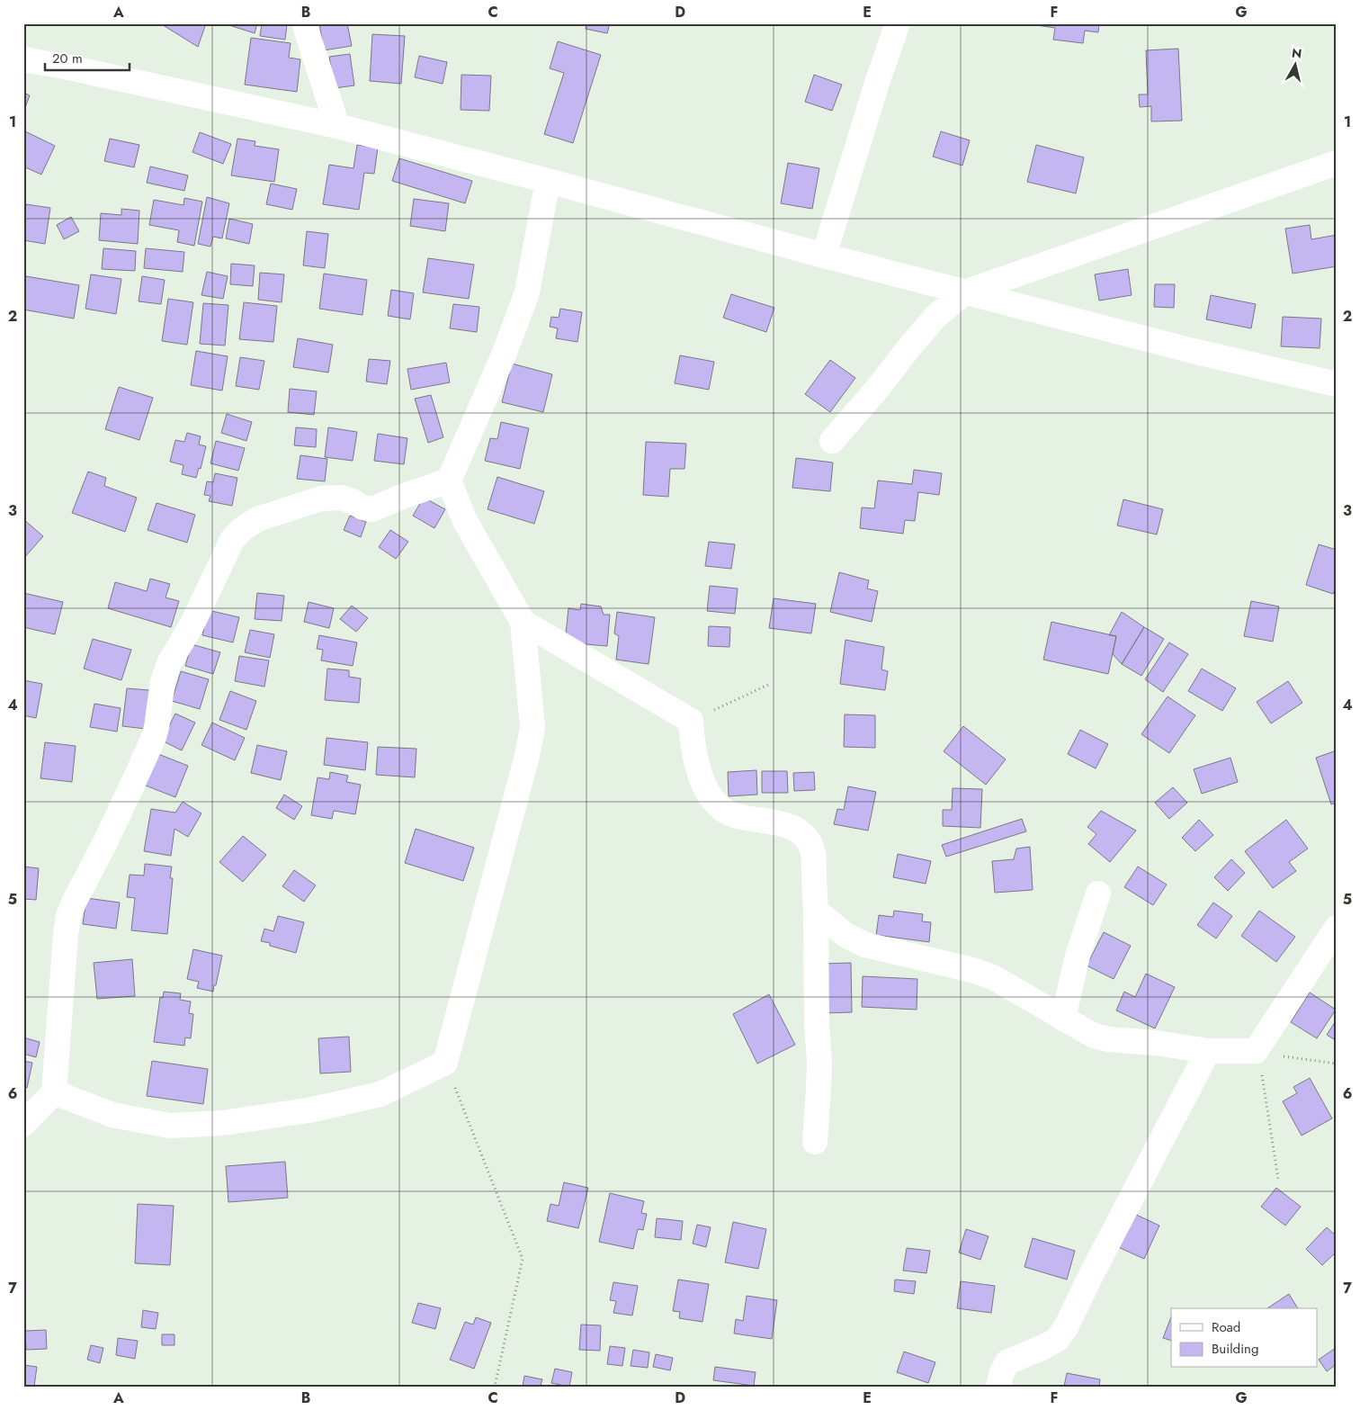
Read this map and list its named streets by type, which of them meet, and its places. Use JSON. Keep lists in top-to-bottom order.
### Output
{
  "legend": ["Road", "Building"],
  "scale_bar": "20 m",
  "north": "top",
  "grid": {
    "columns": [
      "A",
      "B",
      "C",
      "D",
      "E",
      "F",
      "G"
    ],
    "rows": [
      "1",
      "2",
      "3",
      "4",
      "5",
      "6",
      "7"
    ]
  }
}
